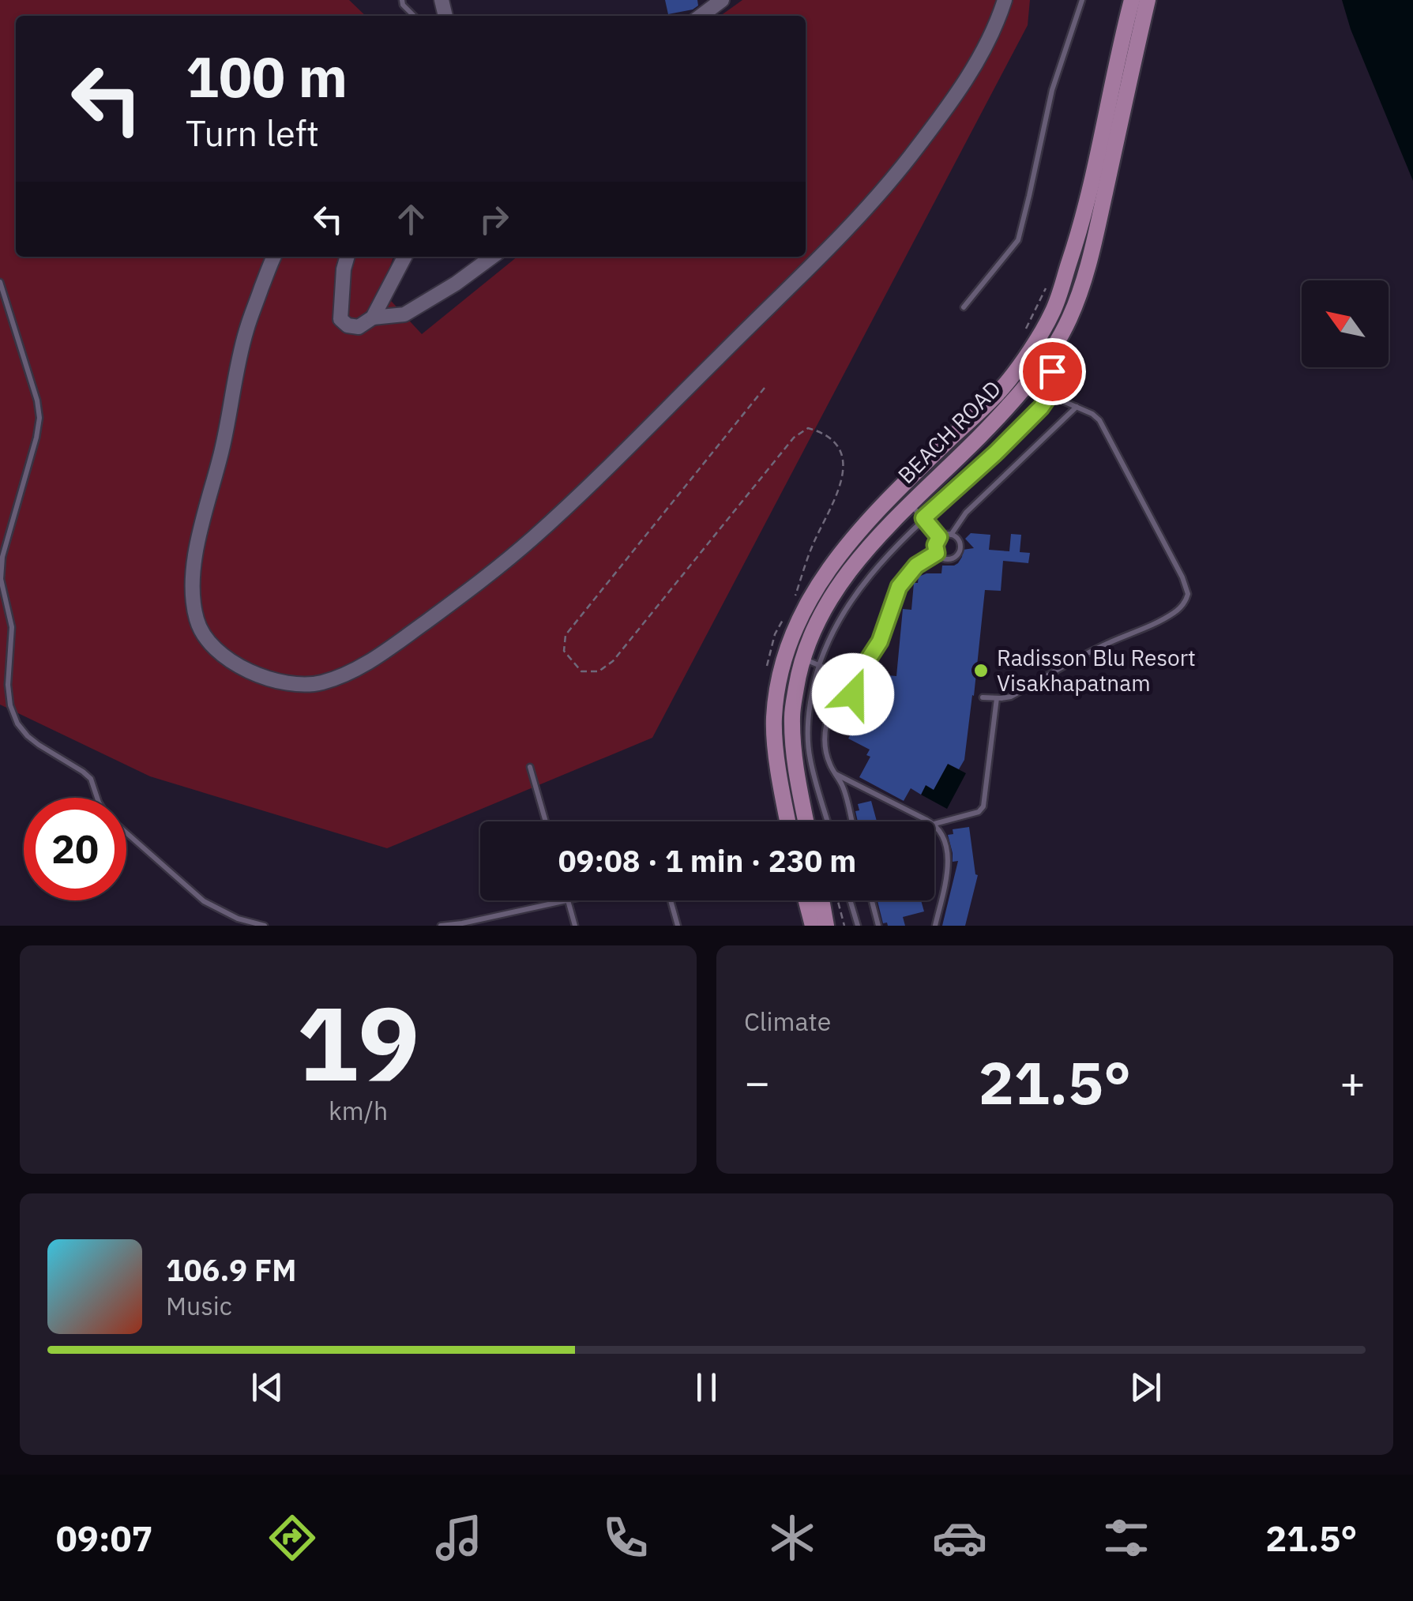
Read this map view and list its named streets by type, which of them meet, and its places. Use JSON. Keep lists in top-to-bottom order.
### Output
{
  "streets": {
    "main road": ["BEACH ROAD"]
  },
  "places": ["Radisson Blu Resort Visakhapatnam"],
  "north": "top left",
  "page": {
    "turn": ["100 m", "Turn left"],
    "limit": "20",
    "trip": "09:08 · 1 min · 230 m",
    "tile": [
      ["19", "km/h"],
      "Climate"
    ],
    "heat": ["−", "21.5°", "+"],
    "song": ["106.9 FM", "Music"],
    "tabs": ["09:07", "21.5°"]
  }
}
